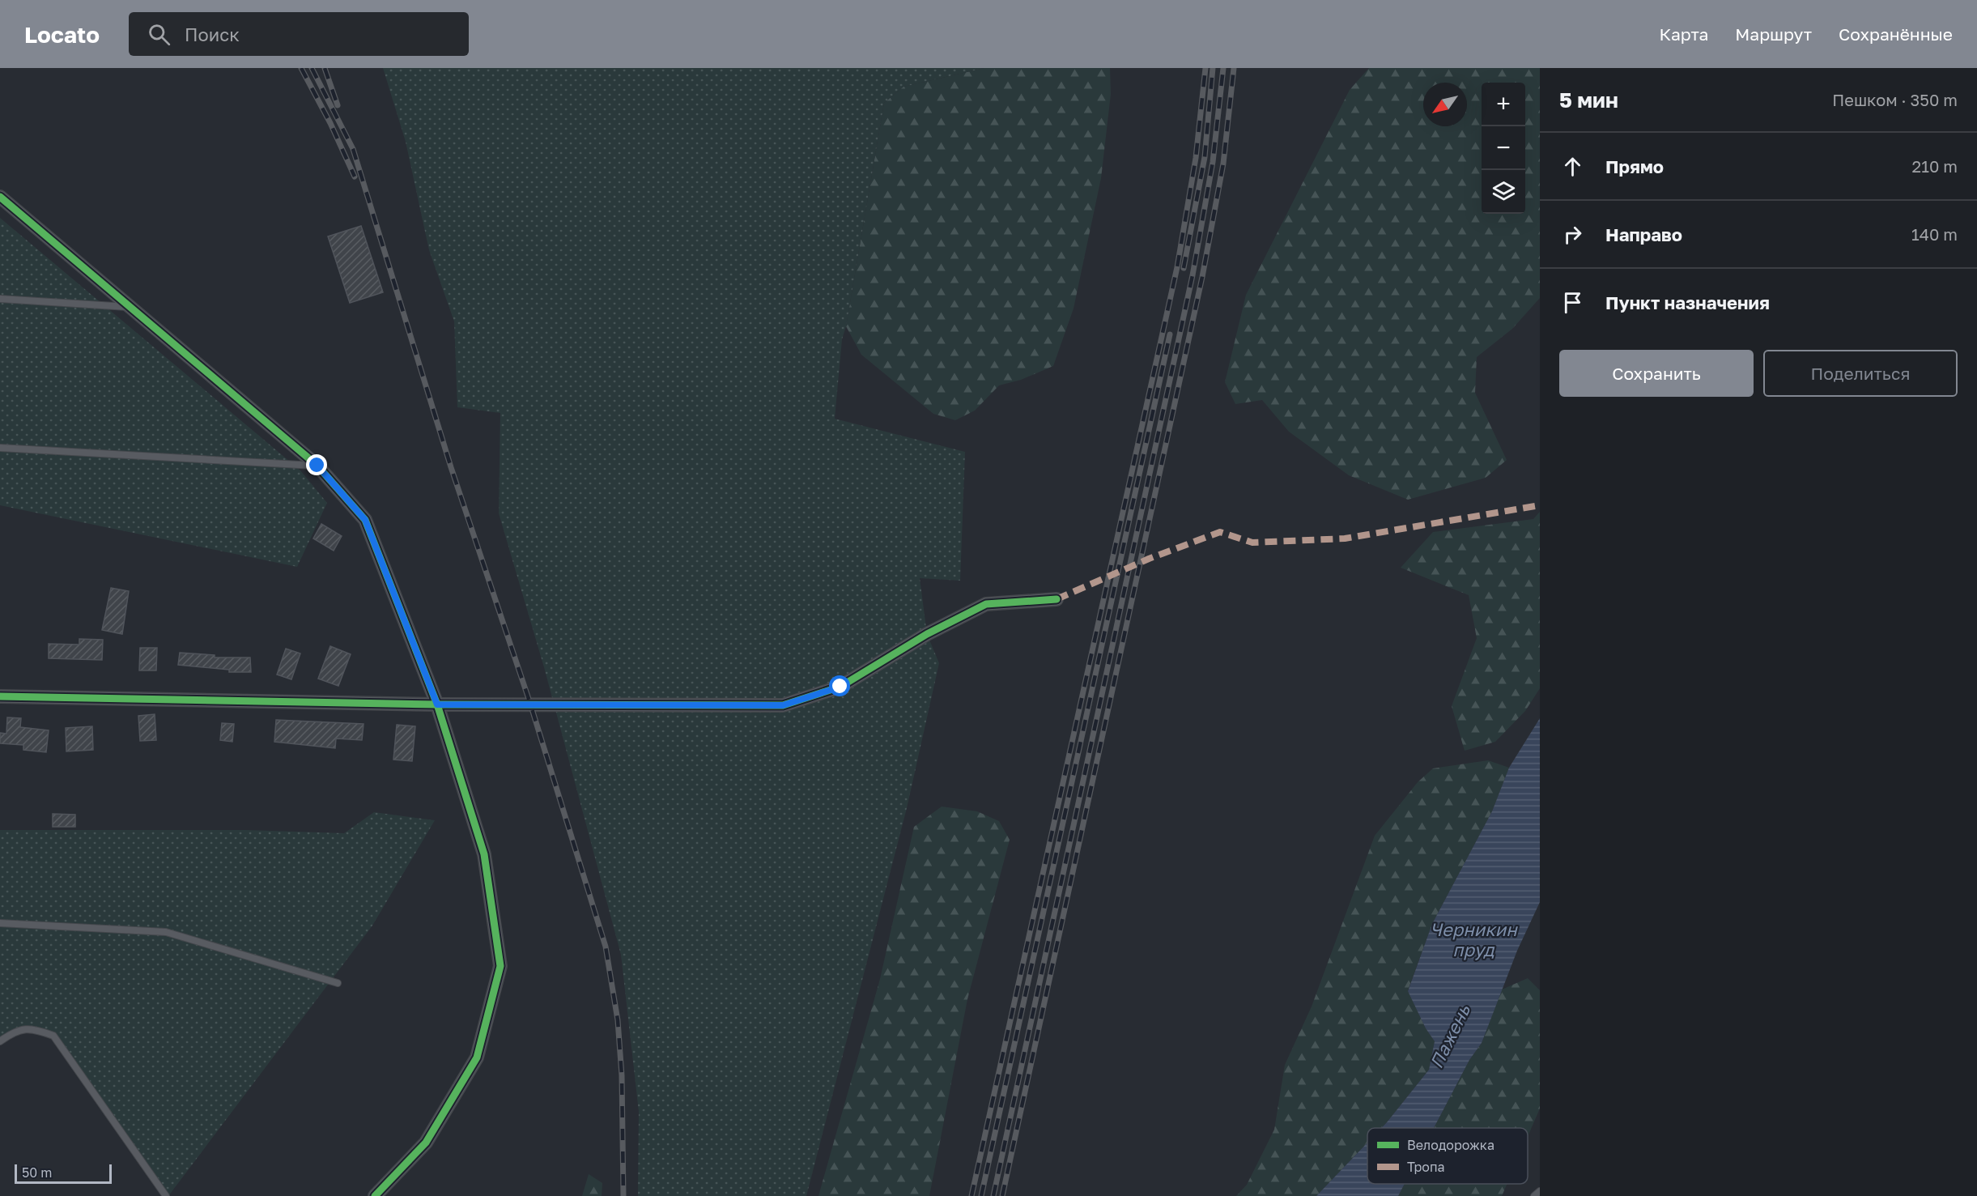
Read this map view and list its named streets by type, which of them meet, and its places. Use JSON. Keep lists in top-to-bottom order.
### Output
{
  "water": ["Черникин пруд", "Пажень"],
  "legend": ["Велодорожка", "Тропа"],
  "scale_bar": "50 m",
  "north": "bottom left",
  "page": {
    "header": "Locato",
    "search": "Поиск",
    "nav": ["Карта", "Маршрут", "Сохранённые"],
    "heading": ["5 мин", "Пешком · 350 m"],
    "map_buttons": ["+", "−"],
    "list": [
      ["Прямо", "210 m"],
      ["Направо", "140 m"],
      "Пункт назначения"
    ],
    "buttons": ["Сохранить", "Поделиться"],
    "scale": "50 m"
  }
}
